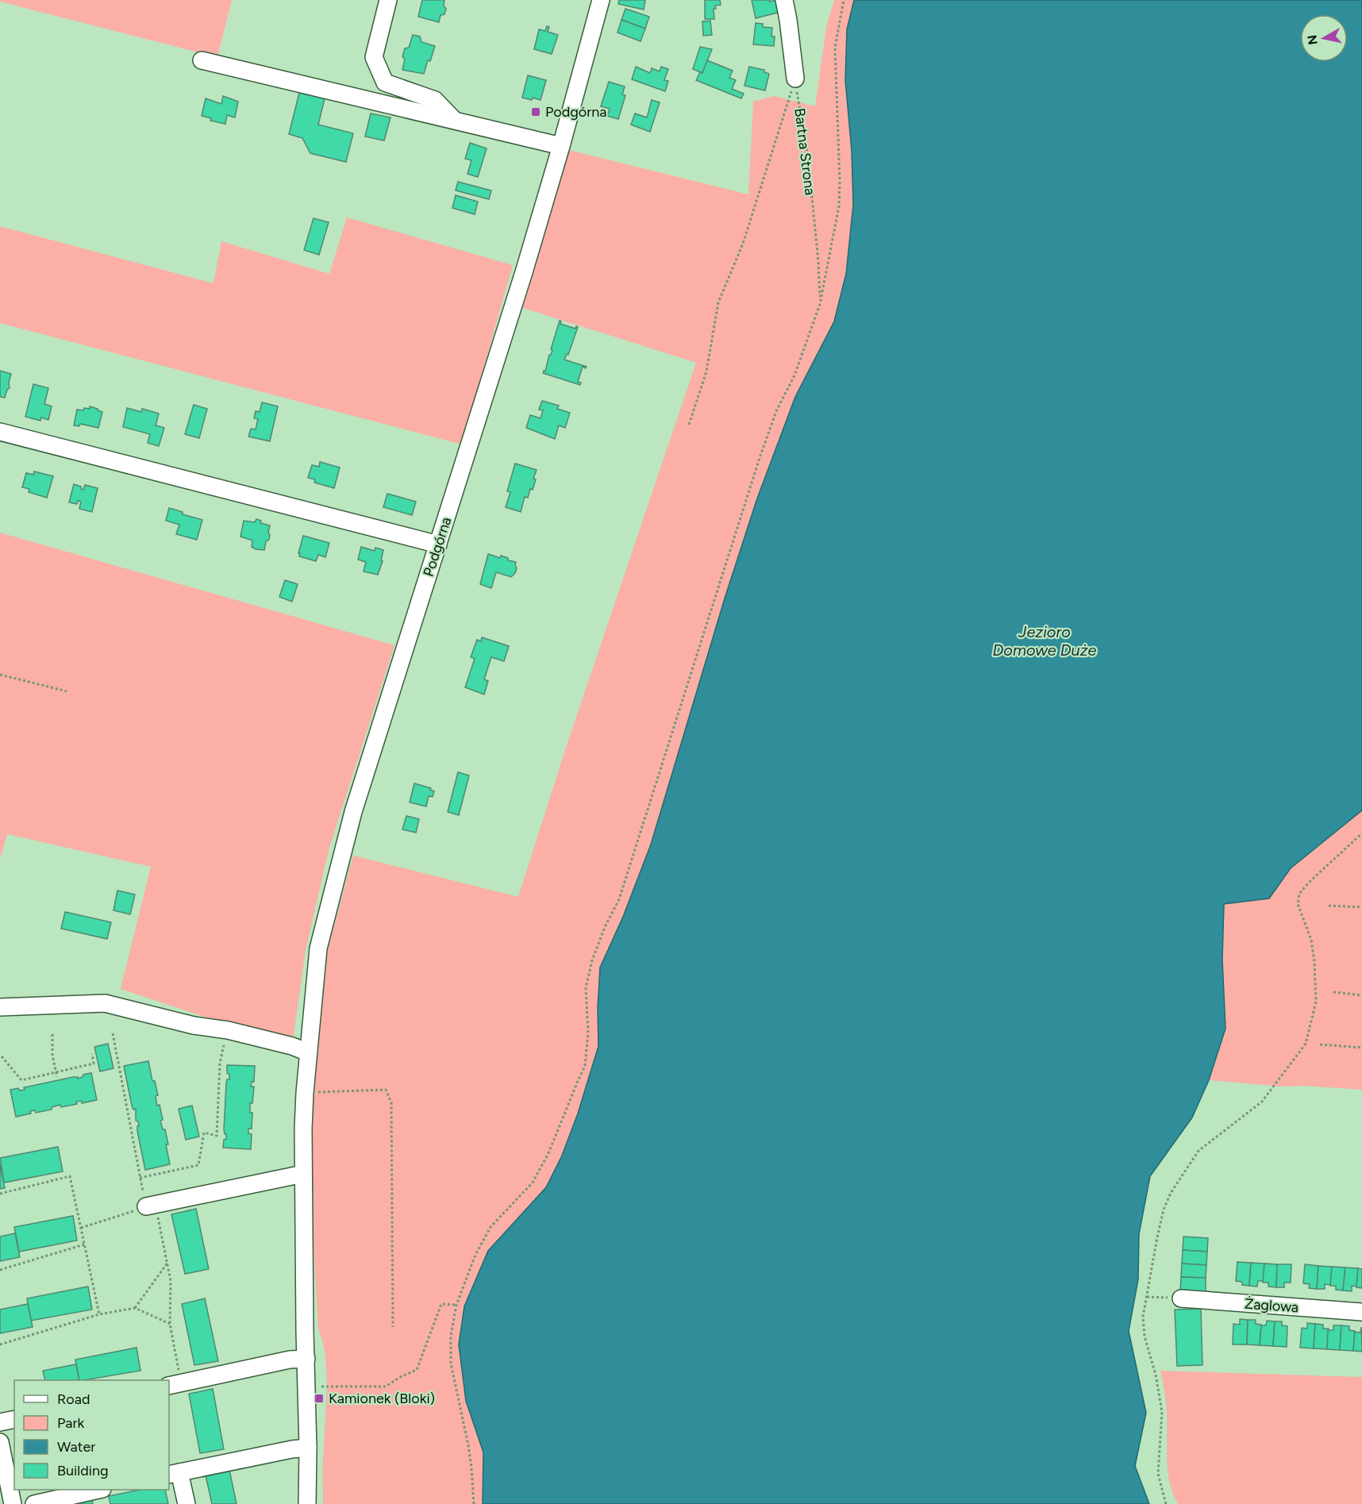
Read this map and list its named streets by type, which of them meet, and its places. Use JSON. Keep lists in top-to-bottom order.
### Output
{
  "streets": {
    "street": ["Podgórna", "Żaglowa"],
    "path": ["Bartna Strona"]
  },
  "water": ["Jezioro Domowe Duże"],
  "places": {
    "transit": ["Podgórna", "Kamionek (Bloki)"]
  },
  "legend": [
    "Road",
    "Park",
    "Water",
    "Building"
  ],
  "north": "left"
}
